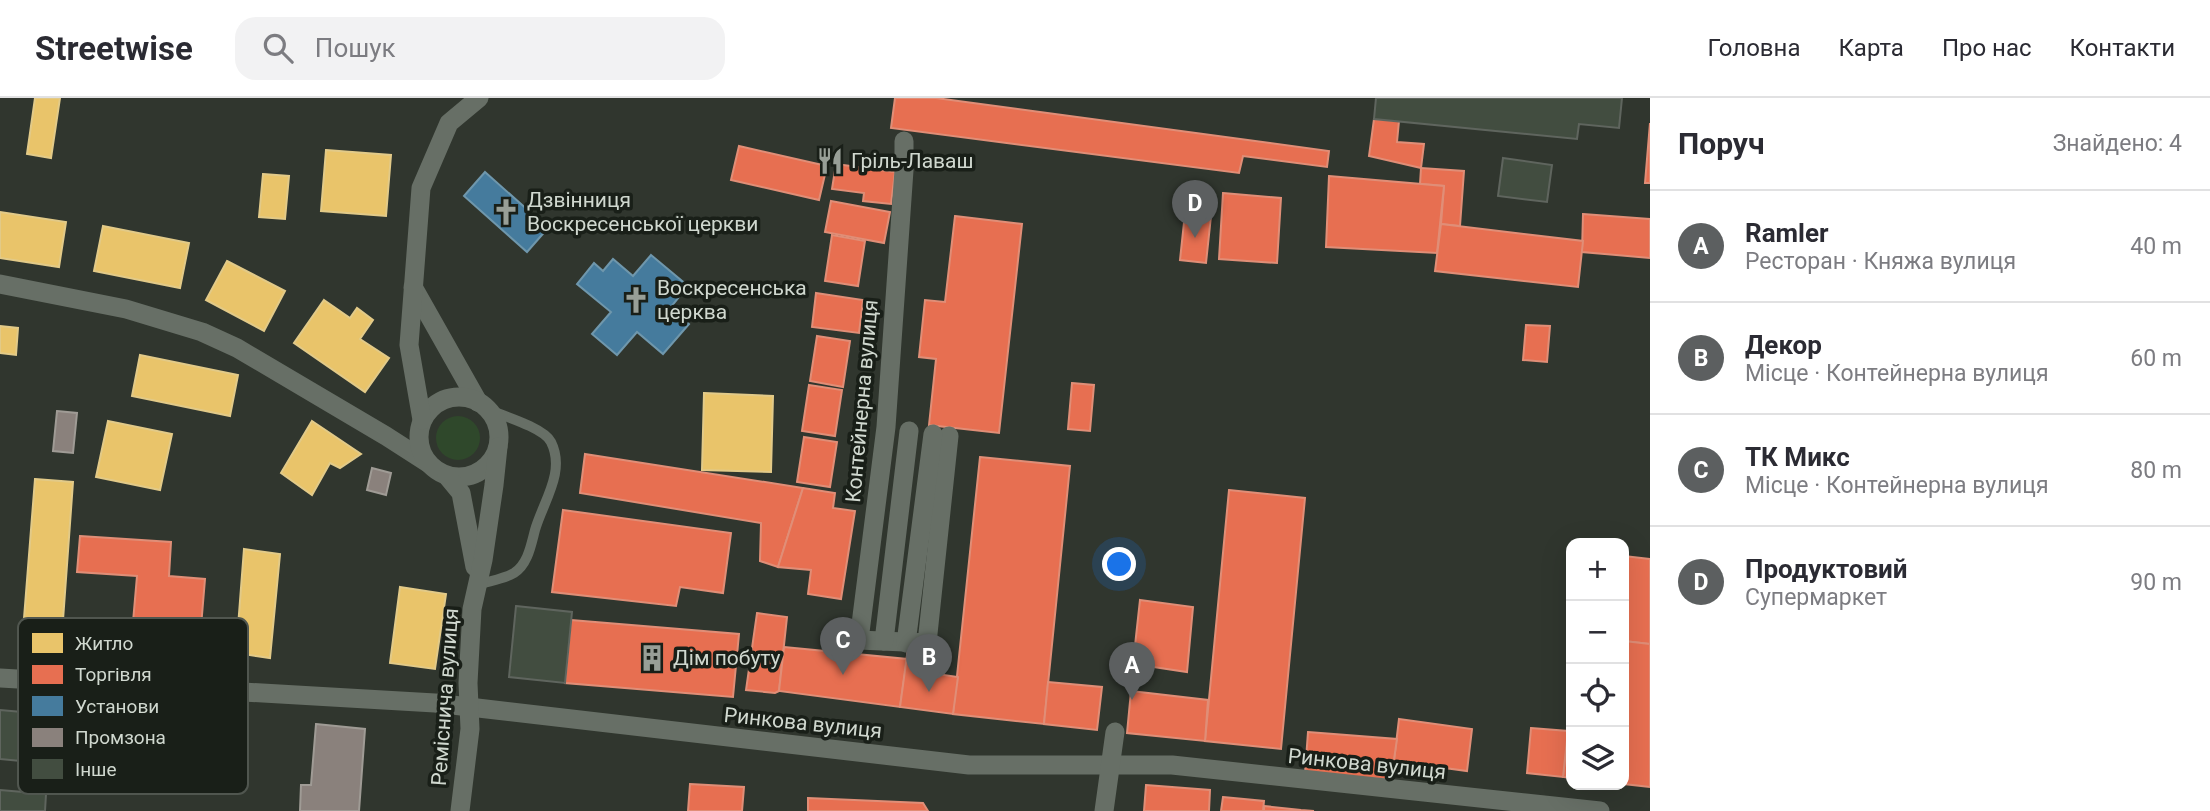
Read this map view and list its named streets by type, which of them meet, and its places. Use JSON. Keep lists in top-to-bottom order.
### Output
{
  "streets": {
    "street": ["Контейнерна вулиця", "Реміснича вулиця", "Ринкова вулиця"]
  },
  "crossings": [
    ["Реміснича вулиця", "Ринкова вулиця"]
  ],
  "places": {
    "restaurant": ["Гріль-Лаваш"],
    "church": ["Дзвінниця Воскресенської церкви", "Воскресенська церква"],
    "building": ["Дім побуту"]
  },
  "legend": [
    "Житло",
    "Торгівля",
    "Установи",
    "Промзона",
    "Інше"
  ],
  "page": {
    "header": "Streetwise",
    "search": "Пошук",
    "nav": [
      "Головна",
      "Карта",
      "Про нас",
      "Контакти"
    ],
    "heading": ["Поруч", "Знайдено: 4"],
    "pins": [
      "D",
      "C",
      "B",
      "A"
    ],
    "list": [
      {
        "mark": "A",
        "name": "Ramler",
        "note": "Ресторан · Княжа вулиця",
        "value": "40 m"
      },
      {
        "mark": "B",
        "name": "Декор",
        "note": "Місце · Контейнерна вулиця",
        "value": "60 m"
      },
      {
        "mark": "C",
        "name": "ТК Микс",
        "note": "Місце · Контейнерна вулиця",
        "value": "80 m"
      },
      {
        "mark": "D",
        "name": "Продуктовий",
        "note": "Супермаркет",
        "value": "90 m"
      }
    ],
    "map_buttons": ["+", "−"]
  }
}
